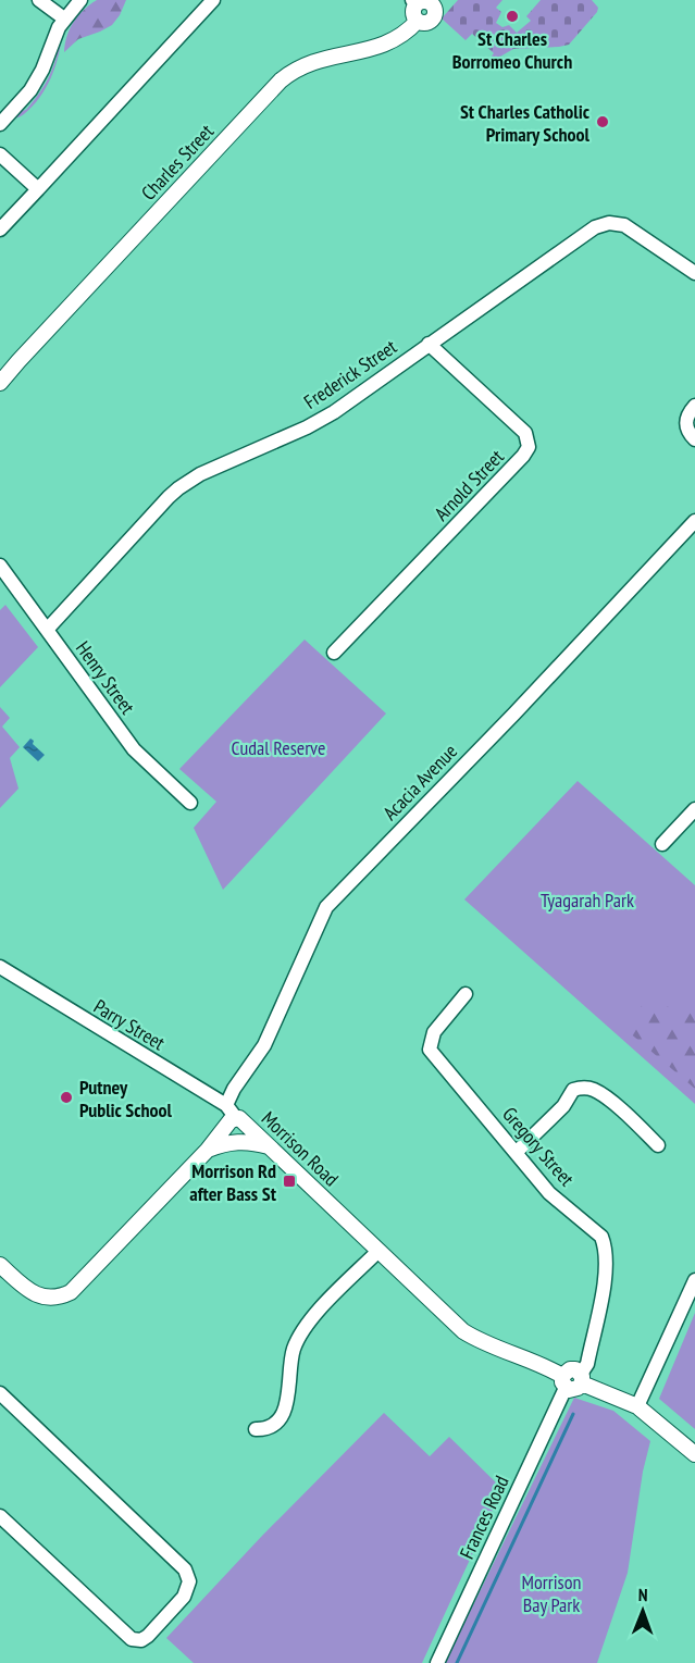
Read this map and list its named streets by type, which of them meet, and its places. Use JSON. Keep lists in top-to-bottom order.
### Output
{
  "streets": {
    "street": [
      "Charles Street",
      "Frederick Street",
      "Arnold Street",
      "Henry Street",
      "Acacia Avenue",
      "Parry Street",
      "Gregory Street",
      "Morrison Road",
      "Frances Road"
    ]
  },
  "crossings": [
    ["Frederick Street", "Arnold Street"],
    ["Frederick Street", "Henry Street"],
    ["Acacia Avenue", "Parry Street"],
    ["Parry Street", "Morrison Road"],
    ["Morrison Road", "Frances Road"]
  ],
  "parks": ["Cudal Reserve", "Tyagarah Park", "Morrison Bay Park"],
  "places": {
    "other": ["St Charles Borromeo Church", "St Charles Catholic Primary School", "Putney Public School"],
    "transit": ["Morrison Rd after Bass St"]
  },
  "north": "top"
}
